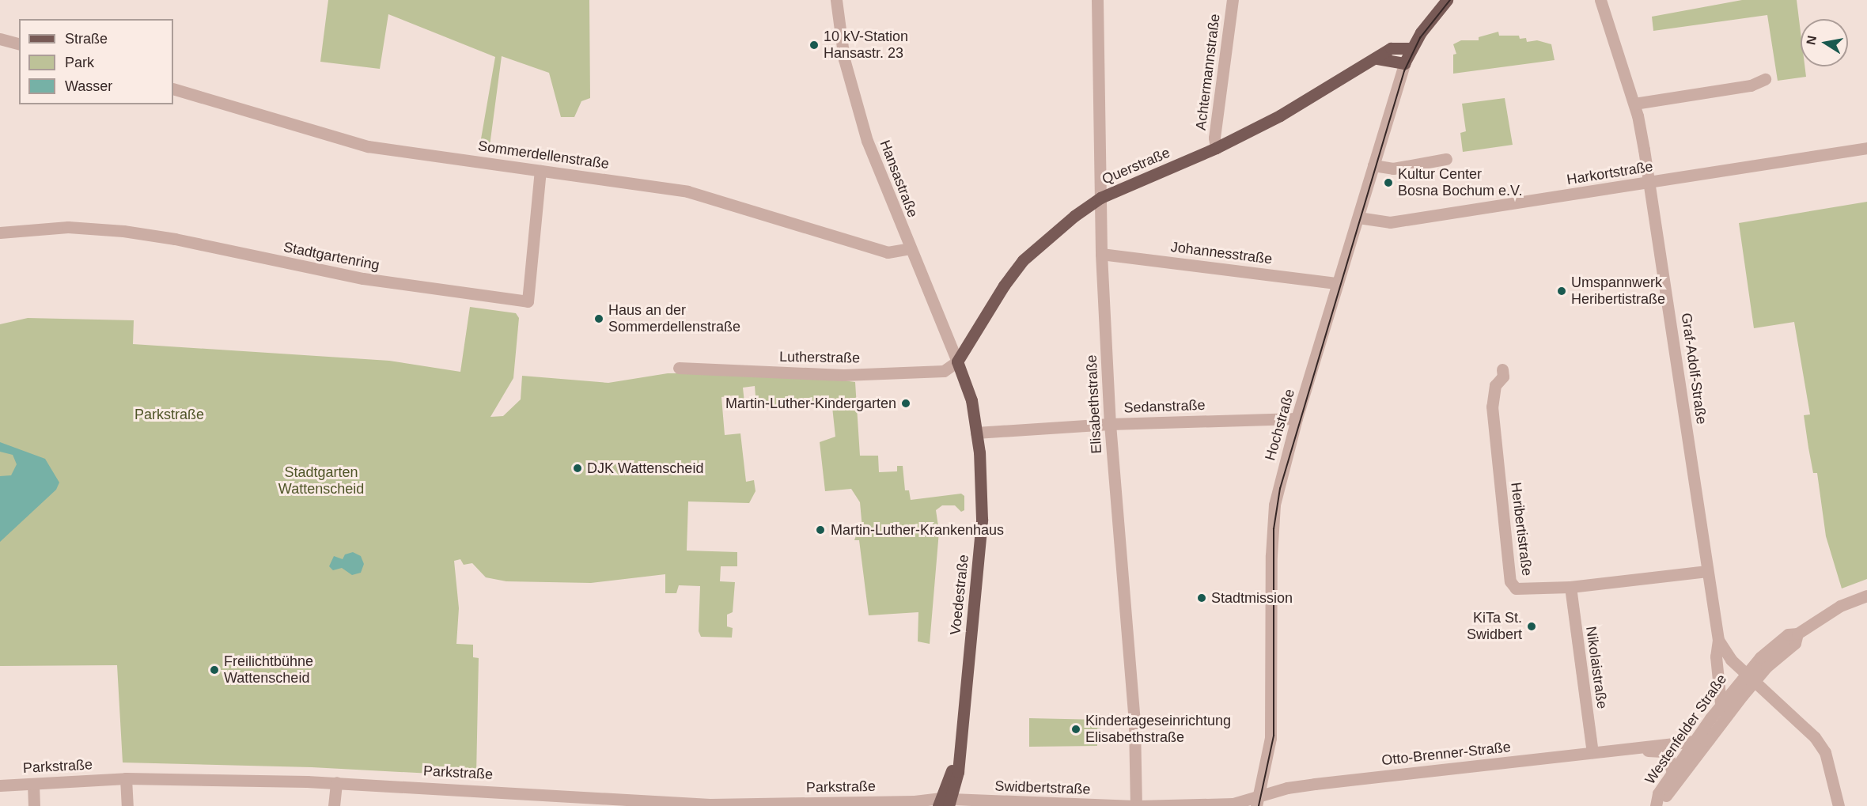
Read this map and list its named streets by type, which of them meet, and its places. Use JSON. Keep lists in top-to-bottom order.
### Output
{
  "streets": {
    "main road": ["Querstraße", "Voedestraße"],
    "street": [
      "Achtermannstraße",
      "Sommerdellenstraße",
      "Harkortstraße",
      "Hansastraße",
      "Johannesstraße",
      "Stadtgartenring",
      "Lutherstraße",
      "Graf-Adolf-Straße",
      "Elisabethstraße",
      "Sedanstraße",
      "Hochstraße",
      "Heribertistraße",
      "Nikolaistraße",
      "Westenfelder Straße",
      "Otto-Brenner-Straße",
      "Parkstraße",
      "Swidbertstraße"
    ]
  },
  "crossings": [
    ["Achtermannstraße", "Querstraße"],
    ["Sommerdellenstraße", "Hansastraße"],
    ["Sommerdellenstraße", "Stadtgartenring"],
    ["Querstraße", "Hansastraße"],
    ["Querstraße", "Lutherstraße"],
    ["Querstraße", "Elisabethstraße"],
    ["Querstraße", "Voedestraße"],
    ["Harkortstraße", "Graf-Adolf-Straße"],
    ["Harkortstraße", "Hochstraße"],
    ["Hansastraße", "Lutherstraße"],
    ["Hansastraße", "Voedestraße"],
    ["Johannesstraße", "Elisabethstraße"],
    ["Johannesstraße", "Hochstraße"],
    ["Lutherstraße", "Voedestraße"],
    ["Graf-Adolf-Straße", "Heribertistraße"],
    ["Graf-Adolf-Straße", "Westenfelder Straße"],
    ["Elisabethstraße", "Sedanstraße"],
    ["Elisabethstraße", "Swidbertstraße"],
    ["Sedanstraße", "Hochstraße"],
    ["Sedanstraße", "Voedestraße"],
    ["Hochstraße", "Otto-Brenner-Straße"],
    ["Hochstraße", "Swidbertstraße"],
    ["Heribertistraße", "Nikolaistraße"],
    ["Voedestraße", "Parkstraße"],
    ["Voedestraße", "Swidbertstraße"],
    ["Nikolaistraße", "Otto-Brenner-Straße"],
    ["Westenfelder Straße", "Otto-Brenner-Straße"],
    ["Otto-Brenner-Straße", "Swidbertstraße"],
    ["Parkstraße", "Swidbertstraße"]
  ],
  "parks": ["Parkstraße", "Stadtgarten Wattenscheid"],
  "places": [
    "10 kV-Station Hansastr. 23",
    "Kultur Center Bosna Bochum e.V.",
    "Umspannwerk Heribertistraße",
    "Haus an der Sommerdellenstraße",
    "Martin-Luther-Kindergarten",
    "DJK Wattenscheid",
    "Martin-Luther-Krankenhaus",
    "Stadtmission",
    "KiTa St. Swidbert",
    "Freilichtbühne Wattenscheid",
    "Kindertageseinrichtung Elisabethstraße"
  ],
  "legend": ["Straße", "Park", "Wasser"],
  "north": "left"
}
